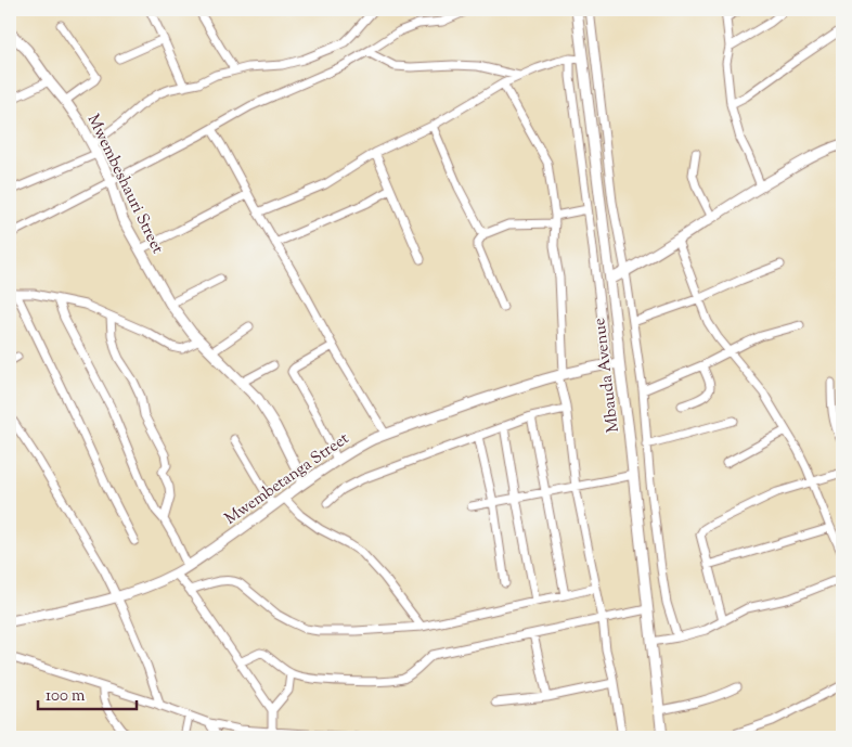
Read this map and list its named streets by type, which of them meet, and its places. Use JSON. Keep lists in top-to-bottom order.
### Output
{
  "streets": {
    "street": ["Mwembeshauri Street", "Mbauda Avenue", "Mwembetanga Street"]
  },
  "crossings": [
    ["Mwembeshauri Street", "Mwembetanga Street"],
    ["Mbauda Avenue", "Mwembetanga Street"]
  ],
  "scale_bar": "100 m"
}
